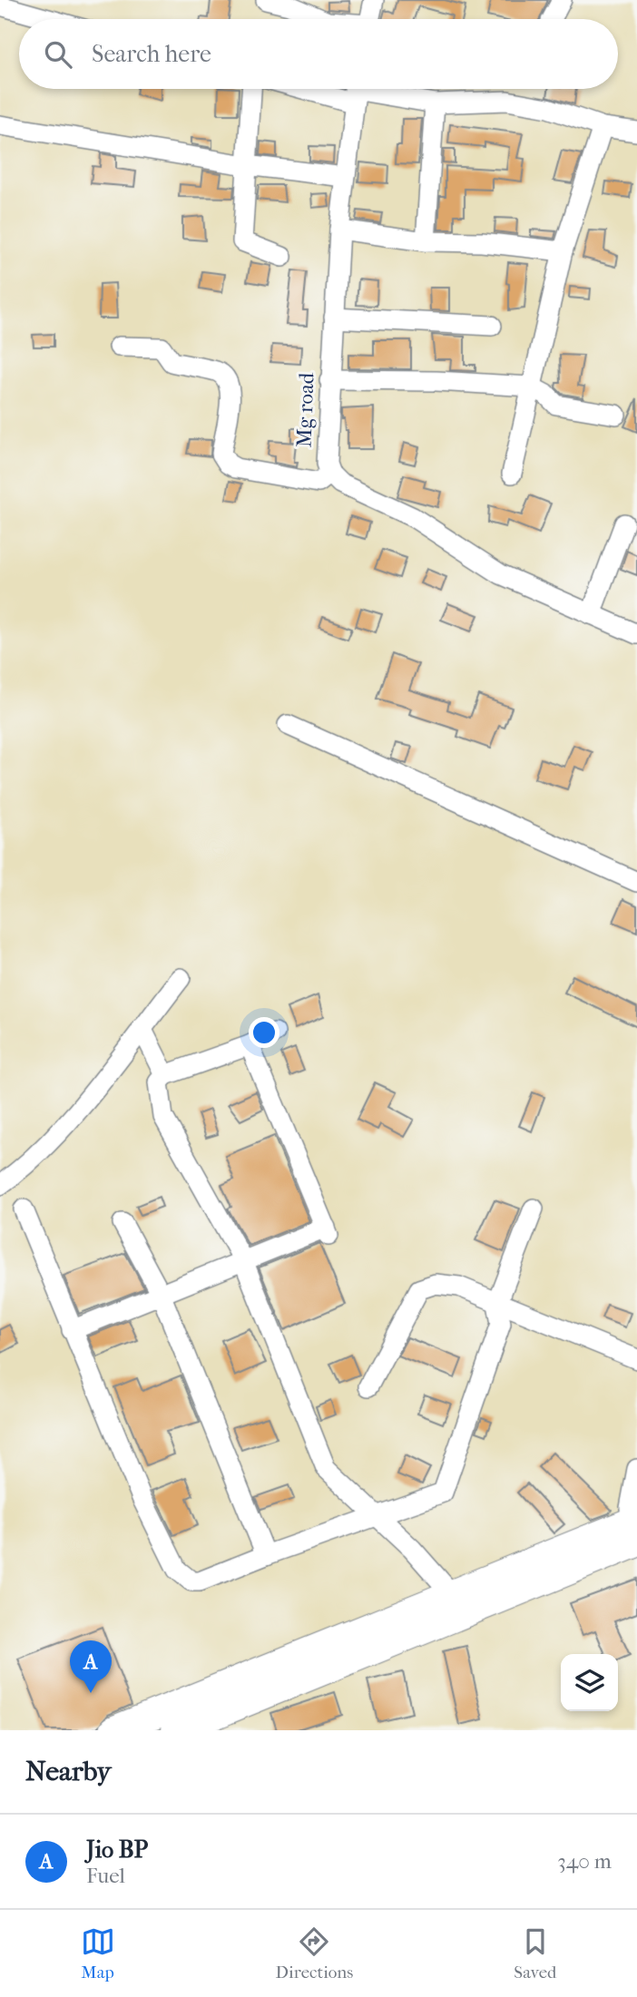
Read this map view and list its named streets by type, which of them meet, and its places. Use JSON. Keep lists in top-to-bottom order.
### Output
{
  "streets": {
    "street": ["Mg road"]
  },
  "page": {
    "search": "Search here",
    "pins": "A",
    "heading": "Nearby",
    "list": [
      {
        "mark": "A",
        "name": "Jio BP",
        "note": "Fuel",
        "value": "340 m"
      }
    ],
    "nav": ["Map", "Directions", "Saved"]
  }
}
